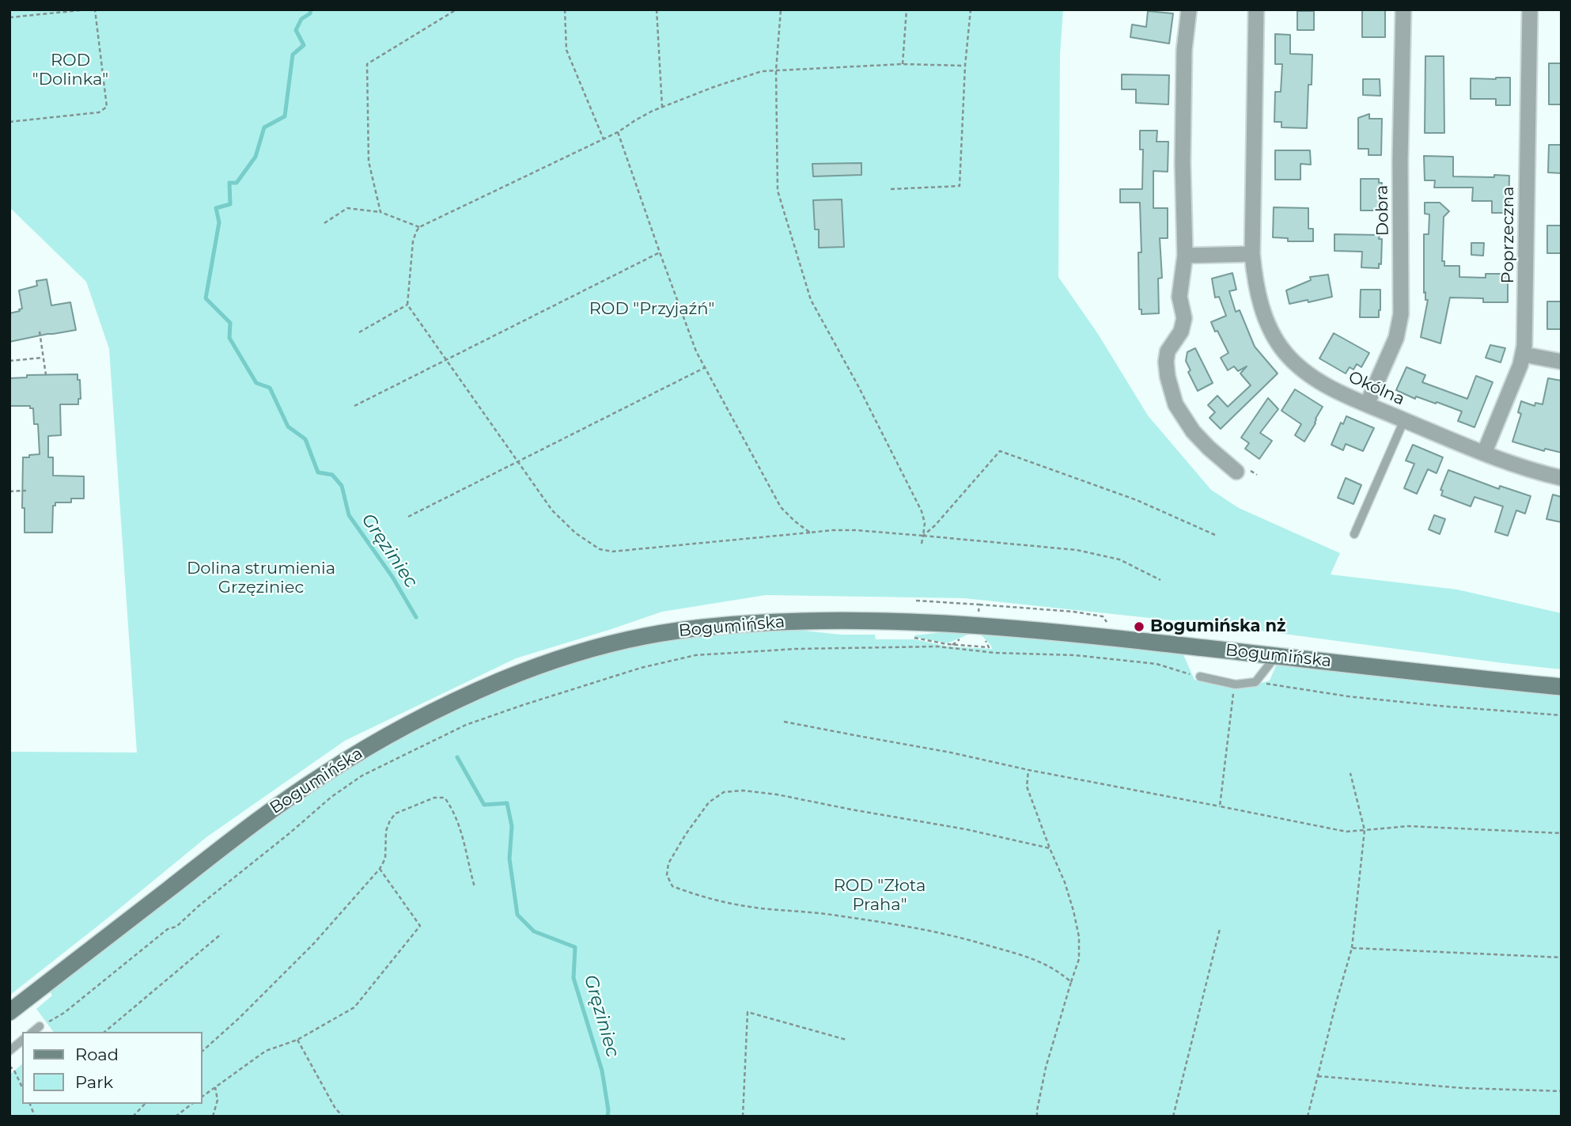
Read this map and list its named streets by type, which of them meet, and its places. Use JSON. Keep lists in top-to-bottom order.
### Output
{
  "streets": {
    "street": [
      "Dobra",
      "Poprzeczna",
      "Okólna",
      "Bogumińska"
    ]
  },
  "crossings": [
    ["Dobra", "Okólna"],
    ["Poprzeczna", "Okólna"]
  ],
  "water": ["Gręziniec"],
  "parks": [
    "ROD \"Dolinka\"",
    "ROD \"Przyjaźń\"",
    "Dolina strumienia Grzęziniec",
    "ROD \"Złota Praha\""
  ],
  "places": ["Bogumińska nż"],
  "legend": ["Road", "Park"]
}
